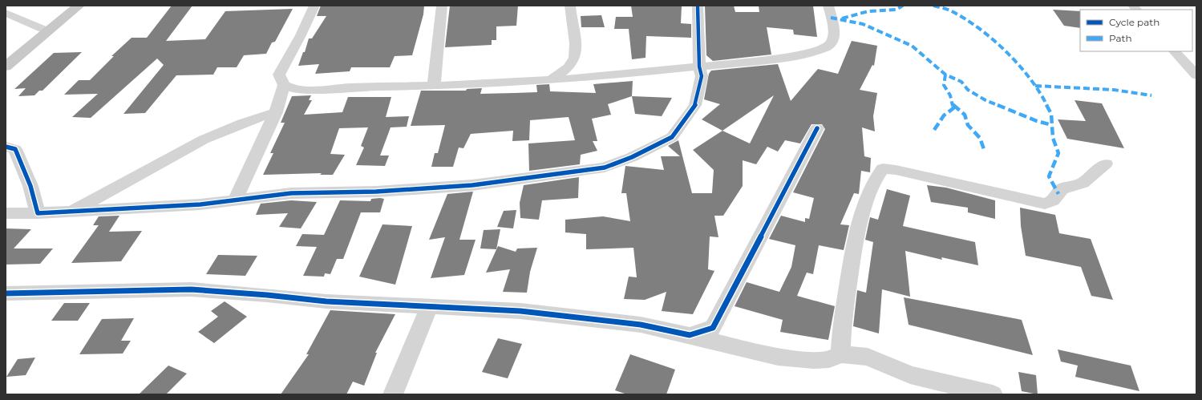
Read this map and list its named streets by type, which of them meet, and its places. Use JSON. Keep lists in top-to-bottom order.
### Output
{
  "legend": ["Cycle path", "Path"]
}
